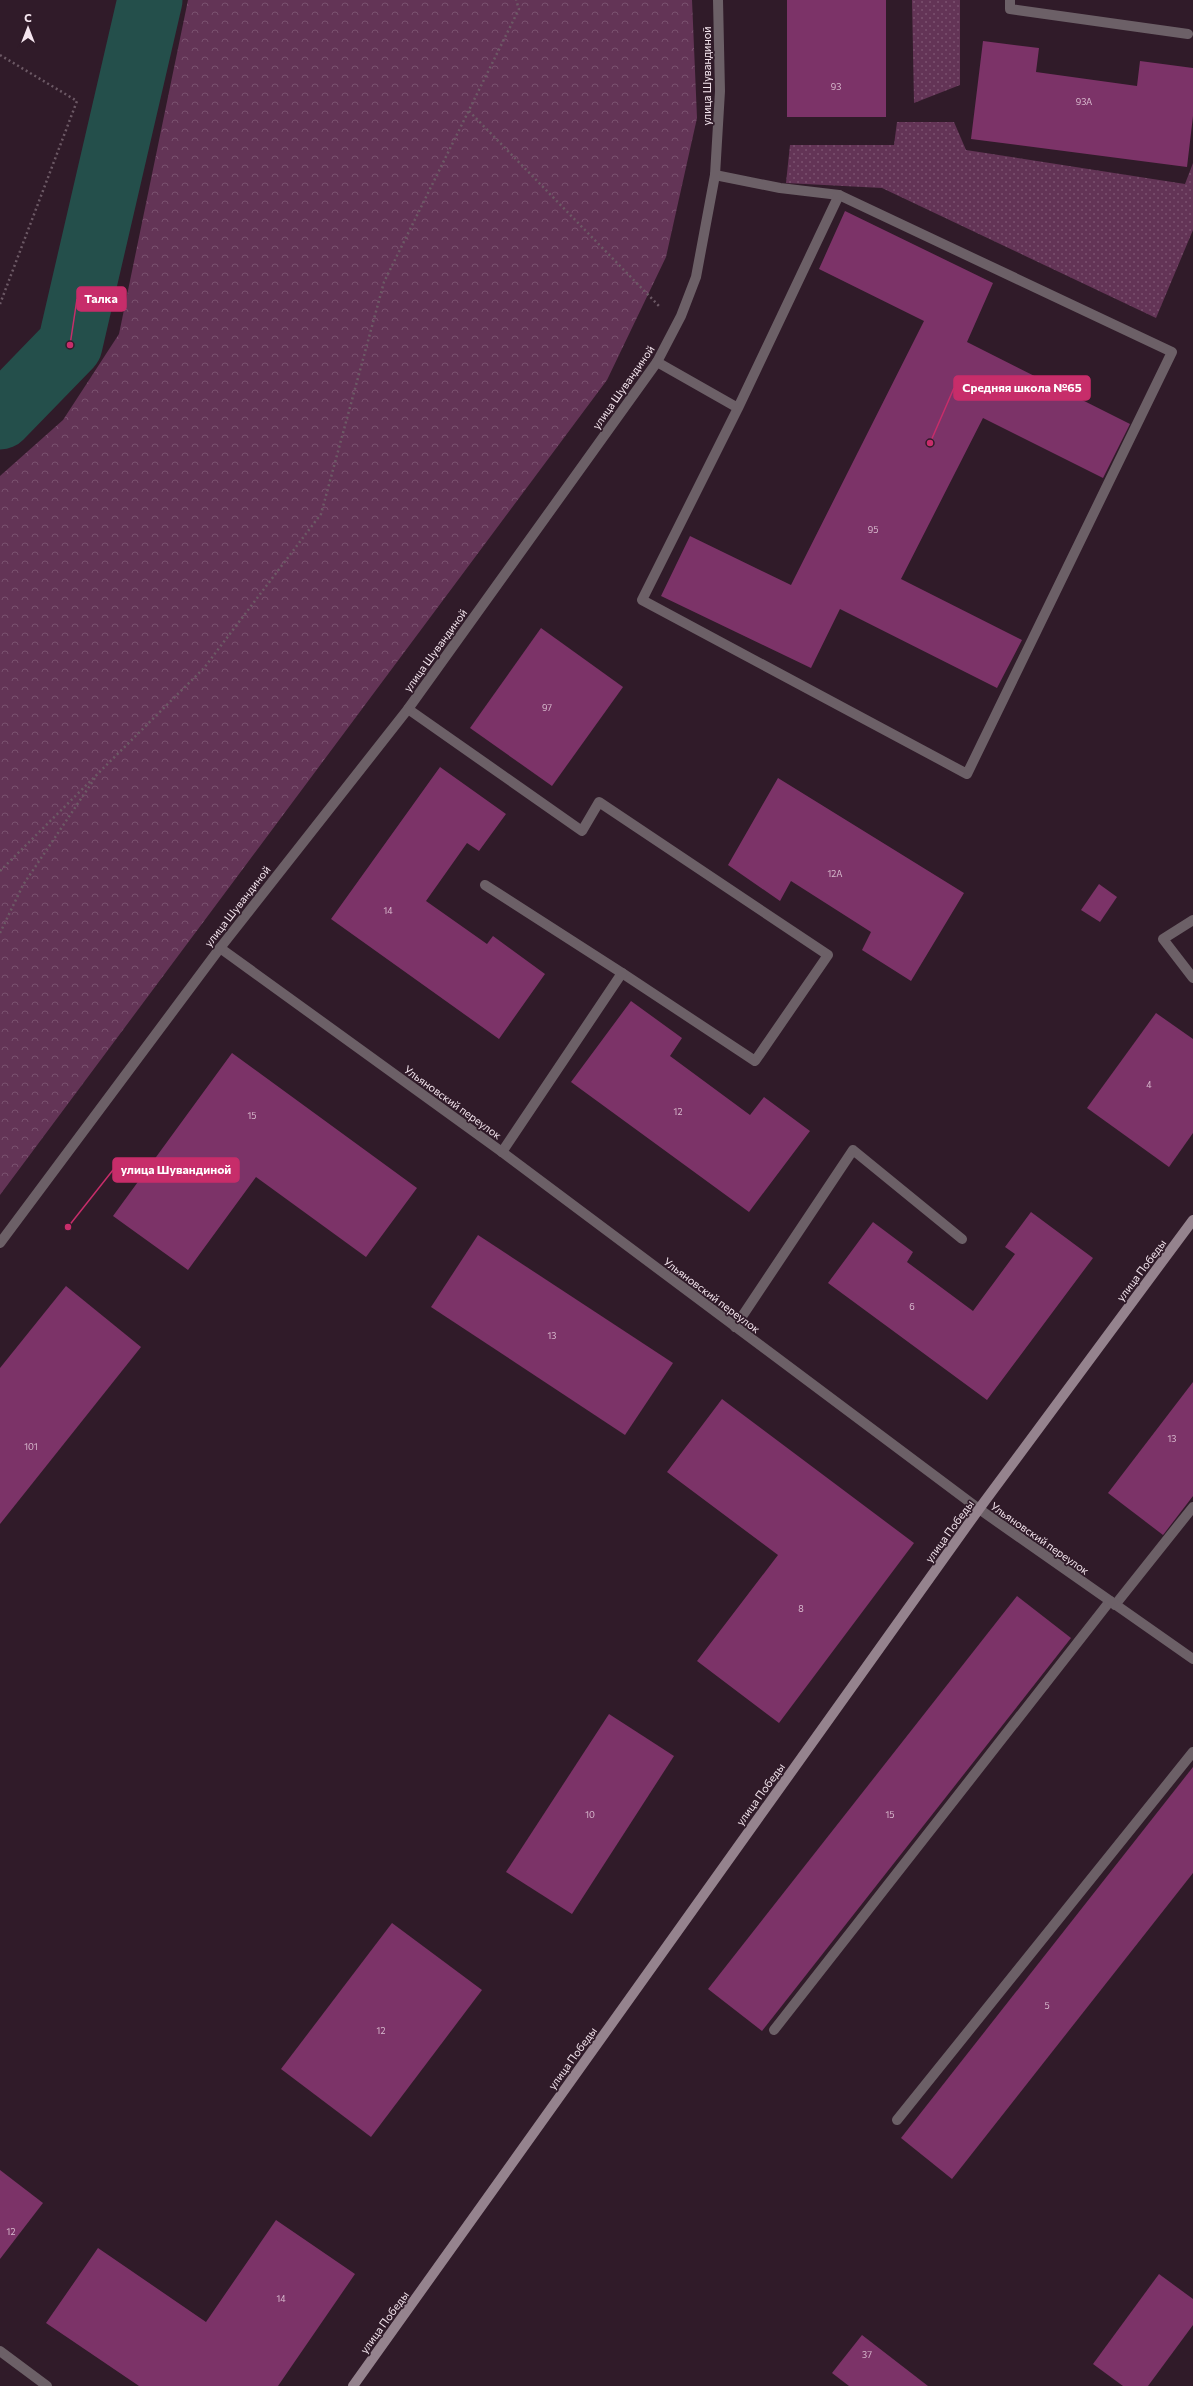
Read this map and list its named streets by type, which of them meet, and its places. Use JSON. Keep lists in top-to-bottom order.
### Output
{
  "streets": {
    "street": ["улица Шувандиной", "Ульяновский переулок", "улица Победы"]
  },
  "crossings": [
    ["улица Шувандиной", "Ульяновский переулок"],
    ["Ульяновский переулок", "улица Победы"]
  ],
  "places": ["Талка", "Средняя школа №65", "улица Шувандиной"],
  "house_numbers": [
    "93",
    "93А",
    "95",
    "97",
    "12А",
    "14",
    "4",
    "12",
    "15",
    "6",
    "13",
    "13",
    "101",
    "8",
    "10",
    "15",
    "5",
    "12",
    "12",
    "14",
    "37"
  ],
  "north": "top"
}
